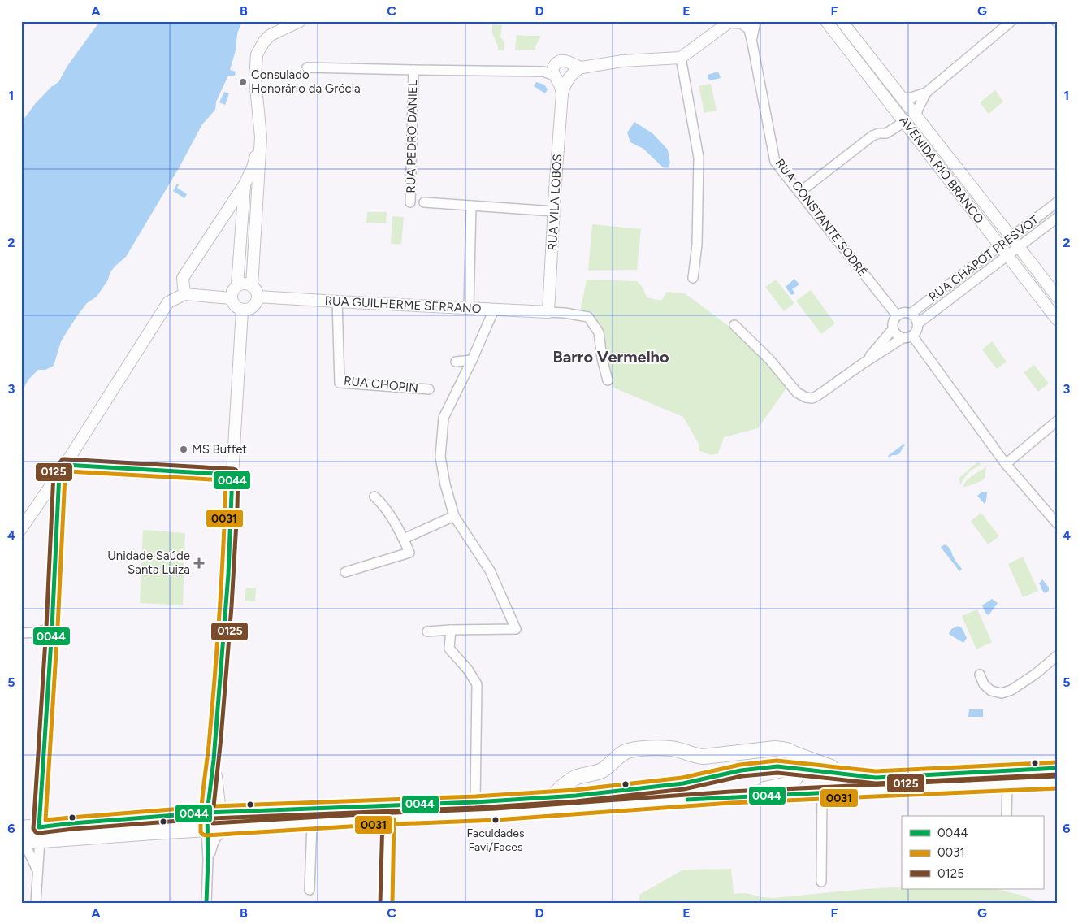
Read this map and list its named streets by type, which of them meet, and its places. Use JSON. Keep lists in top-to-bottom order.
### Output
{
  "streets": {
    "street": [
      "RUA PEDRO DANIEL",
      "AVENIDA RIO BRANCO",
      "RUA VILA LOBOS",
      "RUA CONSTANTE SODRÉ",
      "RUA CHAPOT PRESVOT",
      "RUA GUILHERME SERRANO",
      "RUA CHOPIN"
    ]
  },
  "crossings": [
    ["AVENIDA RIO BRANCO", "RUA CHAPOT PRESVOT"],
    ["RUA VILA LOBOS", "RUA GUILHERME SERRANO"],
    ["RUA CONSTANTE SODRÉ", "RUA CHAPOT PRESVOT"],
    ["RUA GUILHERME SERRANO", "RUA CHOPIN"]
  ],
  "districts": ["Barro Vermelho"],
  "places": {
    "other": ["Consulado Honorário da Grécia", "MS Buffet", "Faculdades Favi/Faces"],
    "health": ["Unidade Saúde Santa Luiza"]
  },
  "lines": ["transit line 0125", "transit line 0044", "transit line 0031"],
  "legend": ["0044", "0031", "0125"],
  "grid": {
    "columns": [
      "A",
      "B",
      "C",
      "D",
      "E",
      "F",
      "G"
    ],
    "rows": [
      "1",
      "2",
      "3",
      "4",
      "5",
      "6"
    ]
  }
}
